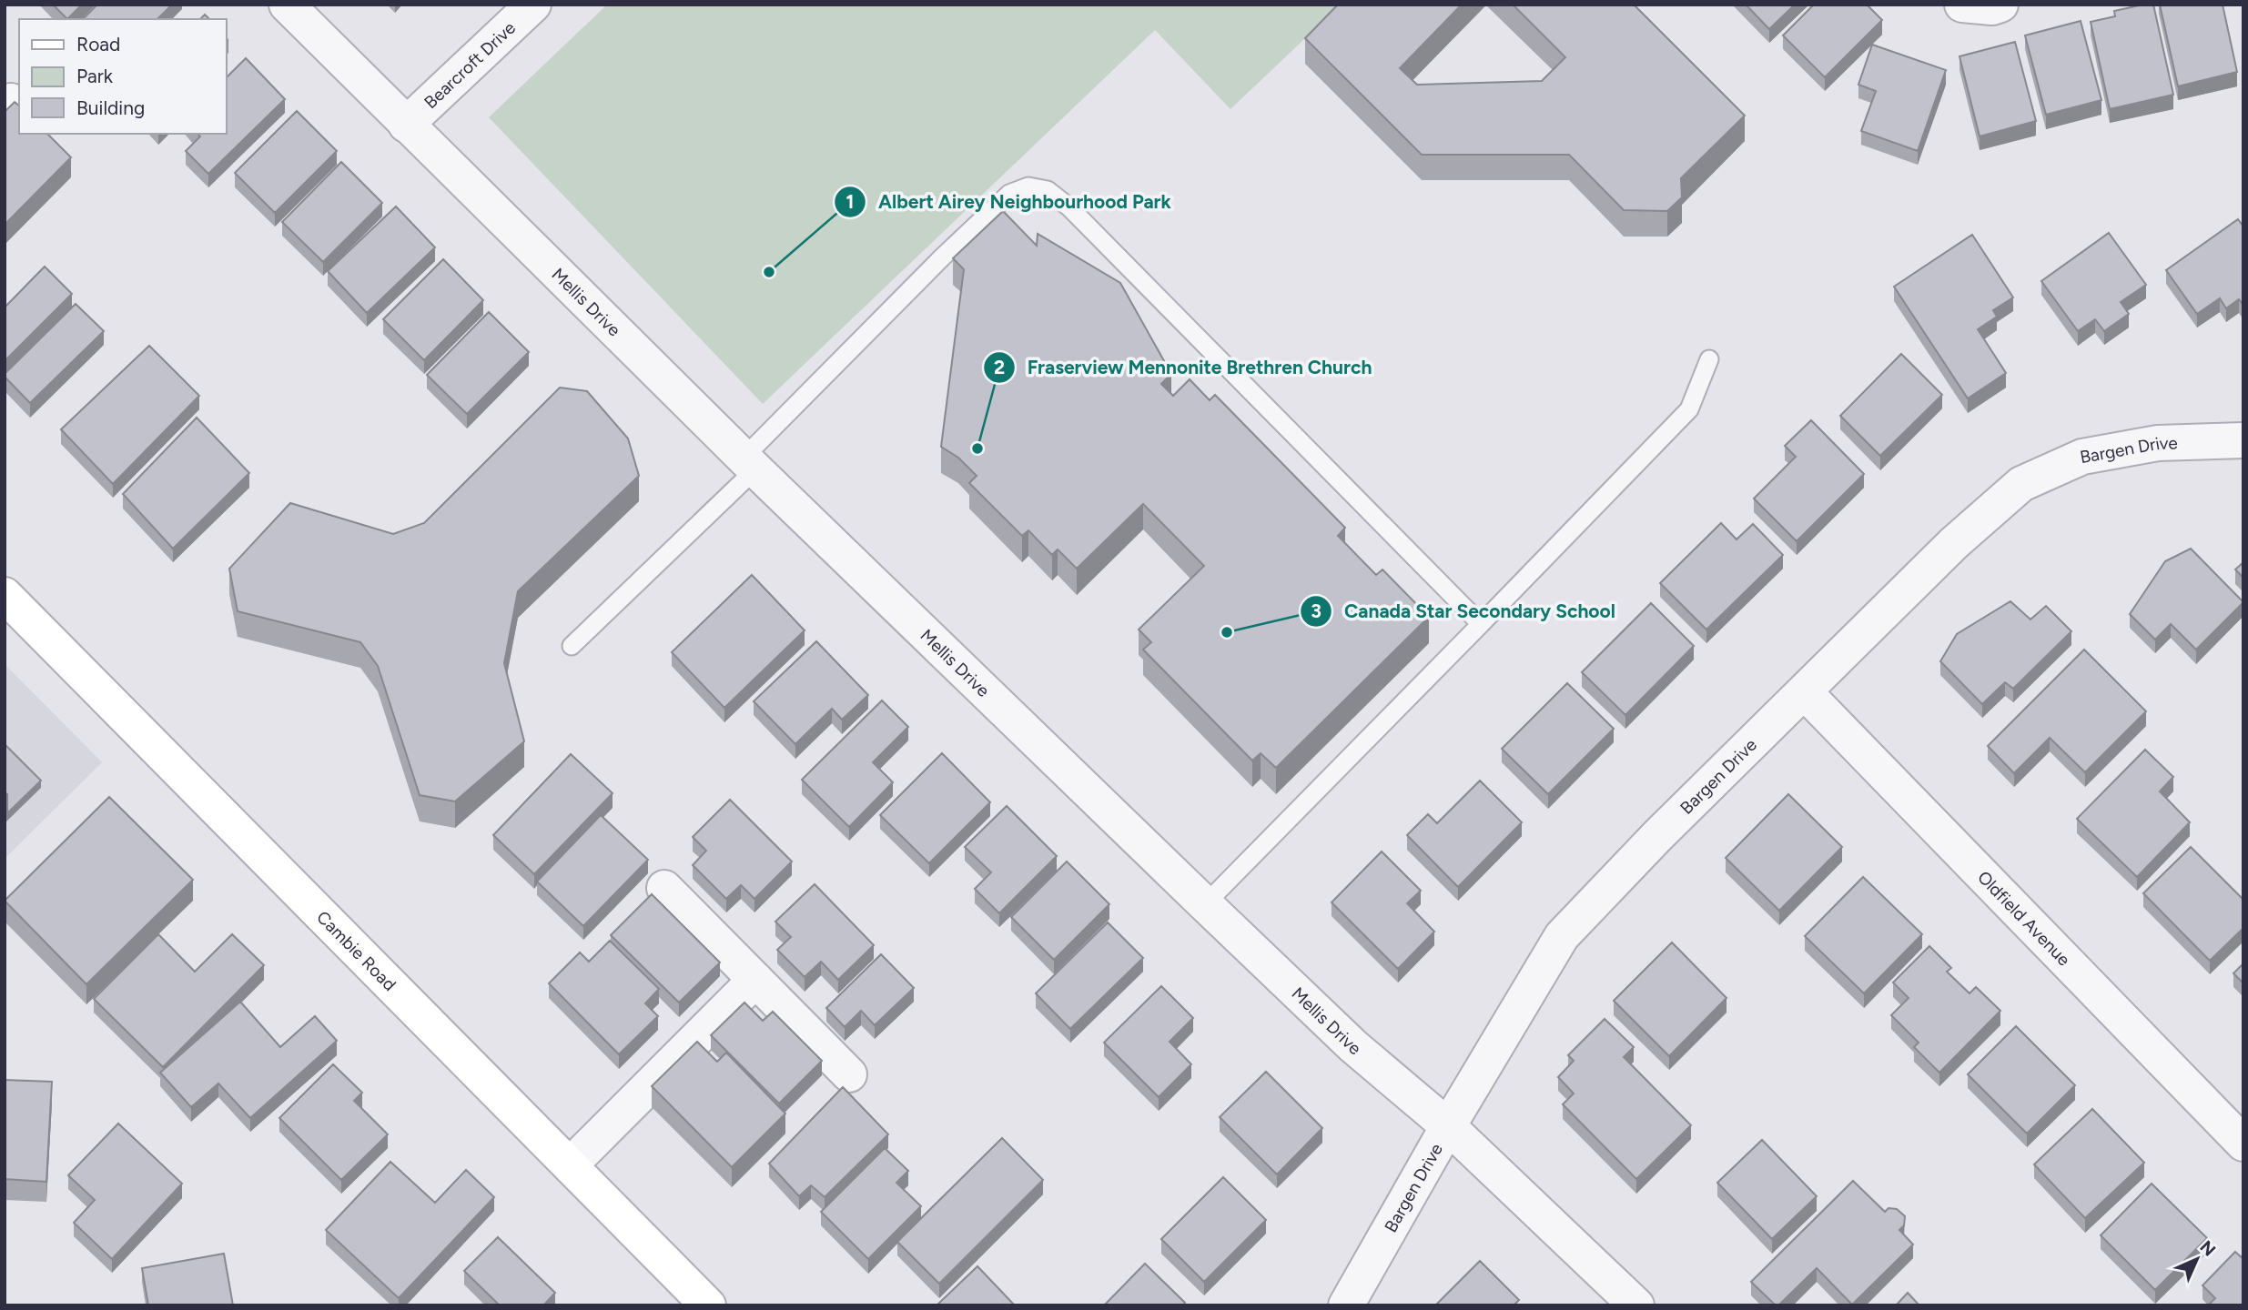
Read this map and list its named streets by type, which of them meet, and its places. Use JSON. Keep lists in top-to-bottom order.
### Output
{
  "streets": {
    "main road": ["Cambie Road"],
    "street": [
      "Bearcroft Drive",
      "Mellis Drive",
      "Bargen Drive",
      "Oldfield Avenue"
    ]
  },
  "crossings": [
    ["Bearcroft Drive", "Mellis Drive"],
    ["Mellis Drive", "Bargen Drive"],
    ["Bargen Drive", "Oldfield Avenue"]
  ],
  "places": ["Albert Airey Neighbourhood Park", "Fraserview Mennonite Brethren Church", "Canada Star Secondary School"],
  "legend": ["Road", "Park", "Building"],
  "north": "top right"
}
